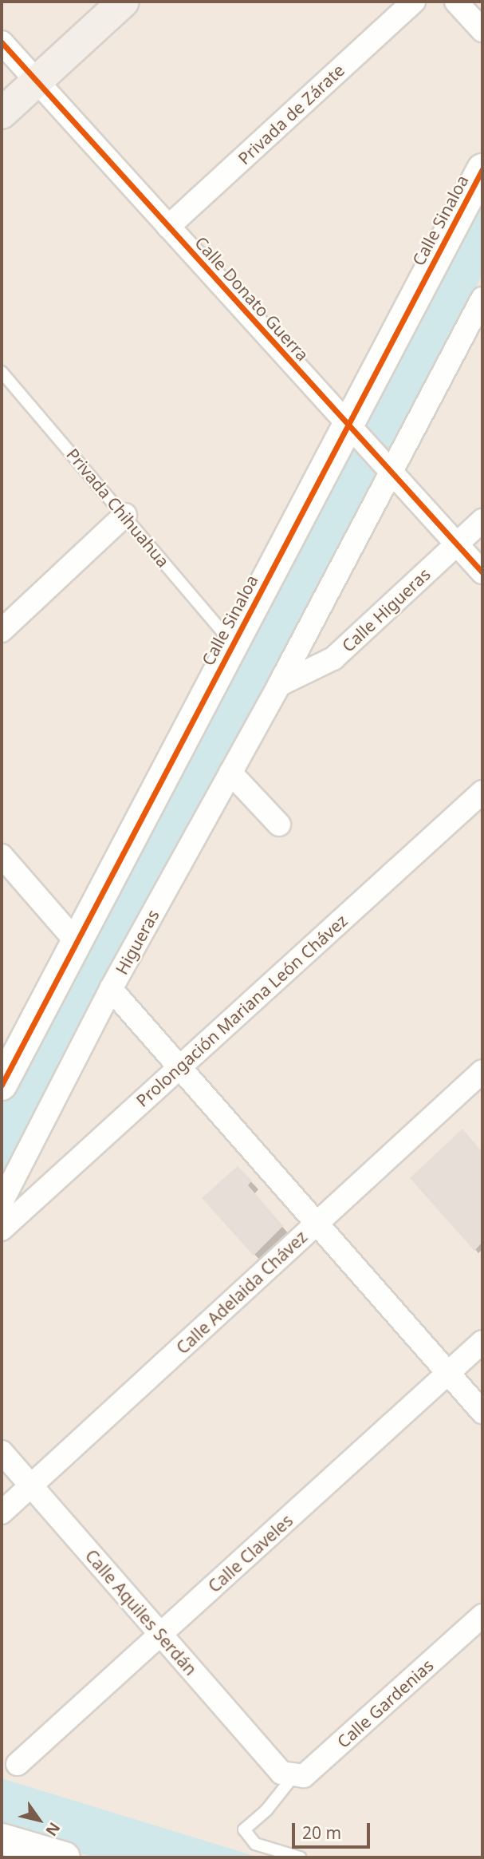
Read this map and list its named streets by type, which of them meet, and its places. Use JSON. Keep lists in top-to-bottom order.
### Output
{
  "streets": {
    "street": [
      "Privada de Zárate",
      "Calle Sinaloa",
      "Calle Donato Guerra",
      "Calle Higueras",
      "Higueras",
      "Prolongación Mariana León Chávez",
      "Calle Adelaida Chávez",
      "Calle Claveles",
      "Calle Aquiles Serdán",
      "Calle Gardenias"
    ],
    "lane": ["Privada Chihuahua"]
  },
  "crossings": [
    ["Privada de Zárate", "Calle Donato Guerra"],
    ["Calle Sinaloa", "Calle Donato Guerra"],
    ["Calle Sinaloa", "Privada Chihuahua"],
    ["Calle Donato Guerra", "Calle Higueras"],
    ["Calle Donato Guerra", "Higueras"],
    ["Calle Higueras", "Higueras"],
    ["Calle Adelaida Chávez", "Calle Aquiles Serdán"],
    ["Calle Claveles", "Calle Aquiles Serdán"],
    ["Calle Aquiles Serdán", "Calle Gardenias"]
  ],
  "scale_bar": "20 m",
  "north": "bottom right"
}
